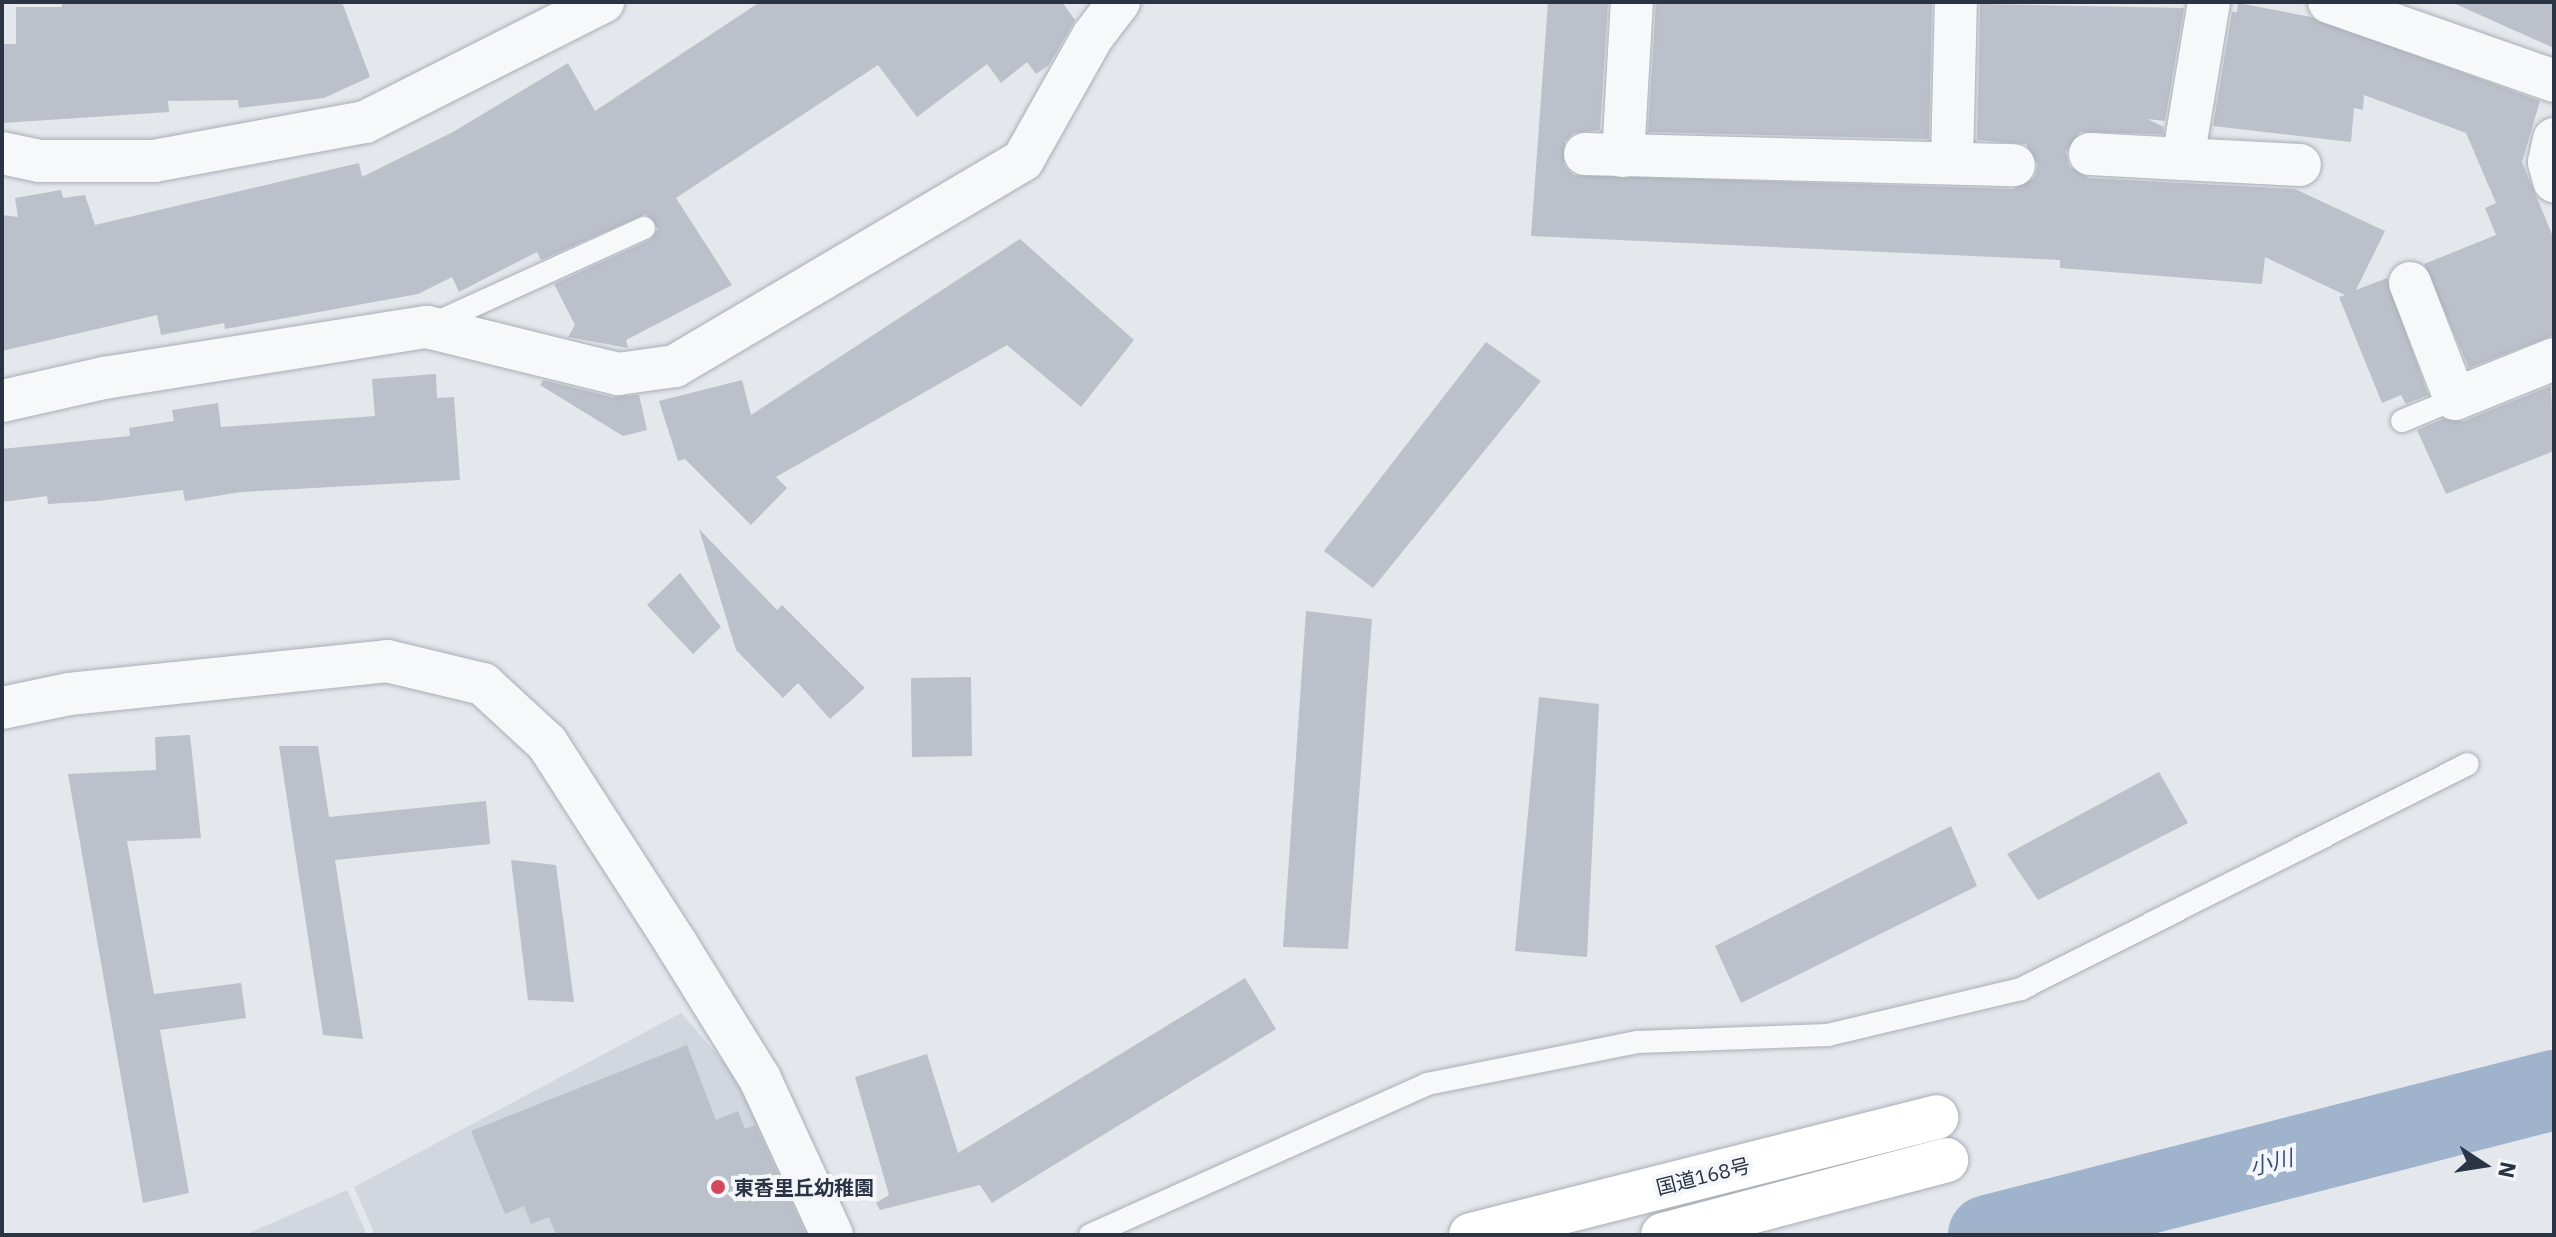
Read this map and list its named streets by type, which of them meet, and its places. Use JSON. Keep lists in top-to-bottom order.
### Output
{
  "streets": {
    "highway": ["国道168号"]
  },
  "water": ["小川"],
  "places": ["東香里丘幼稚園"],
  "north": "right"
}
